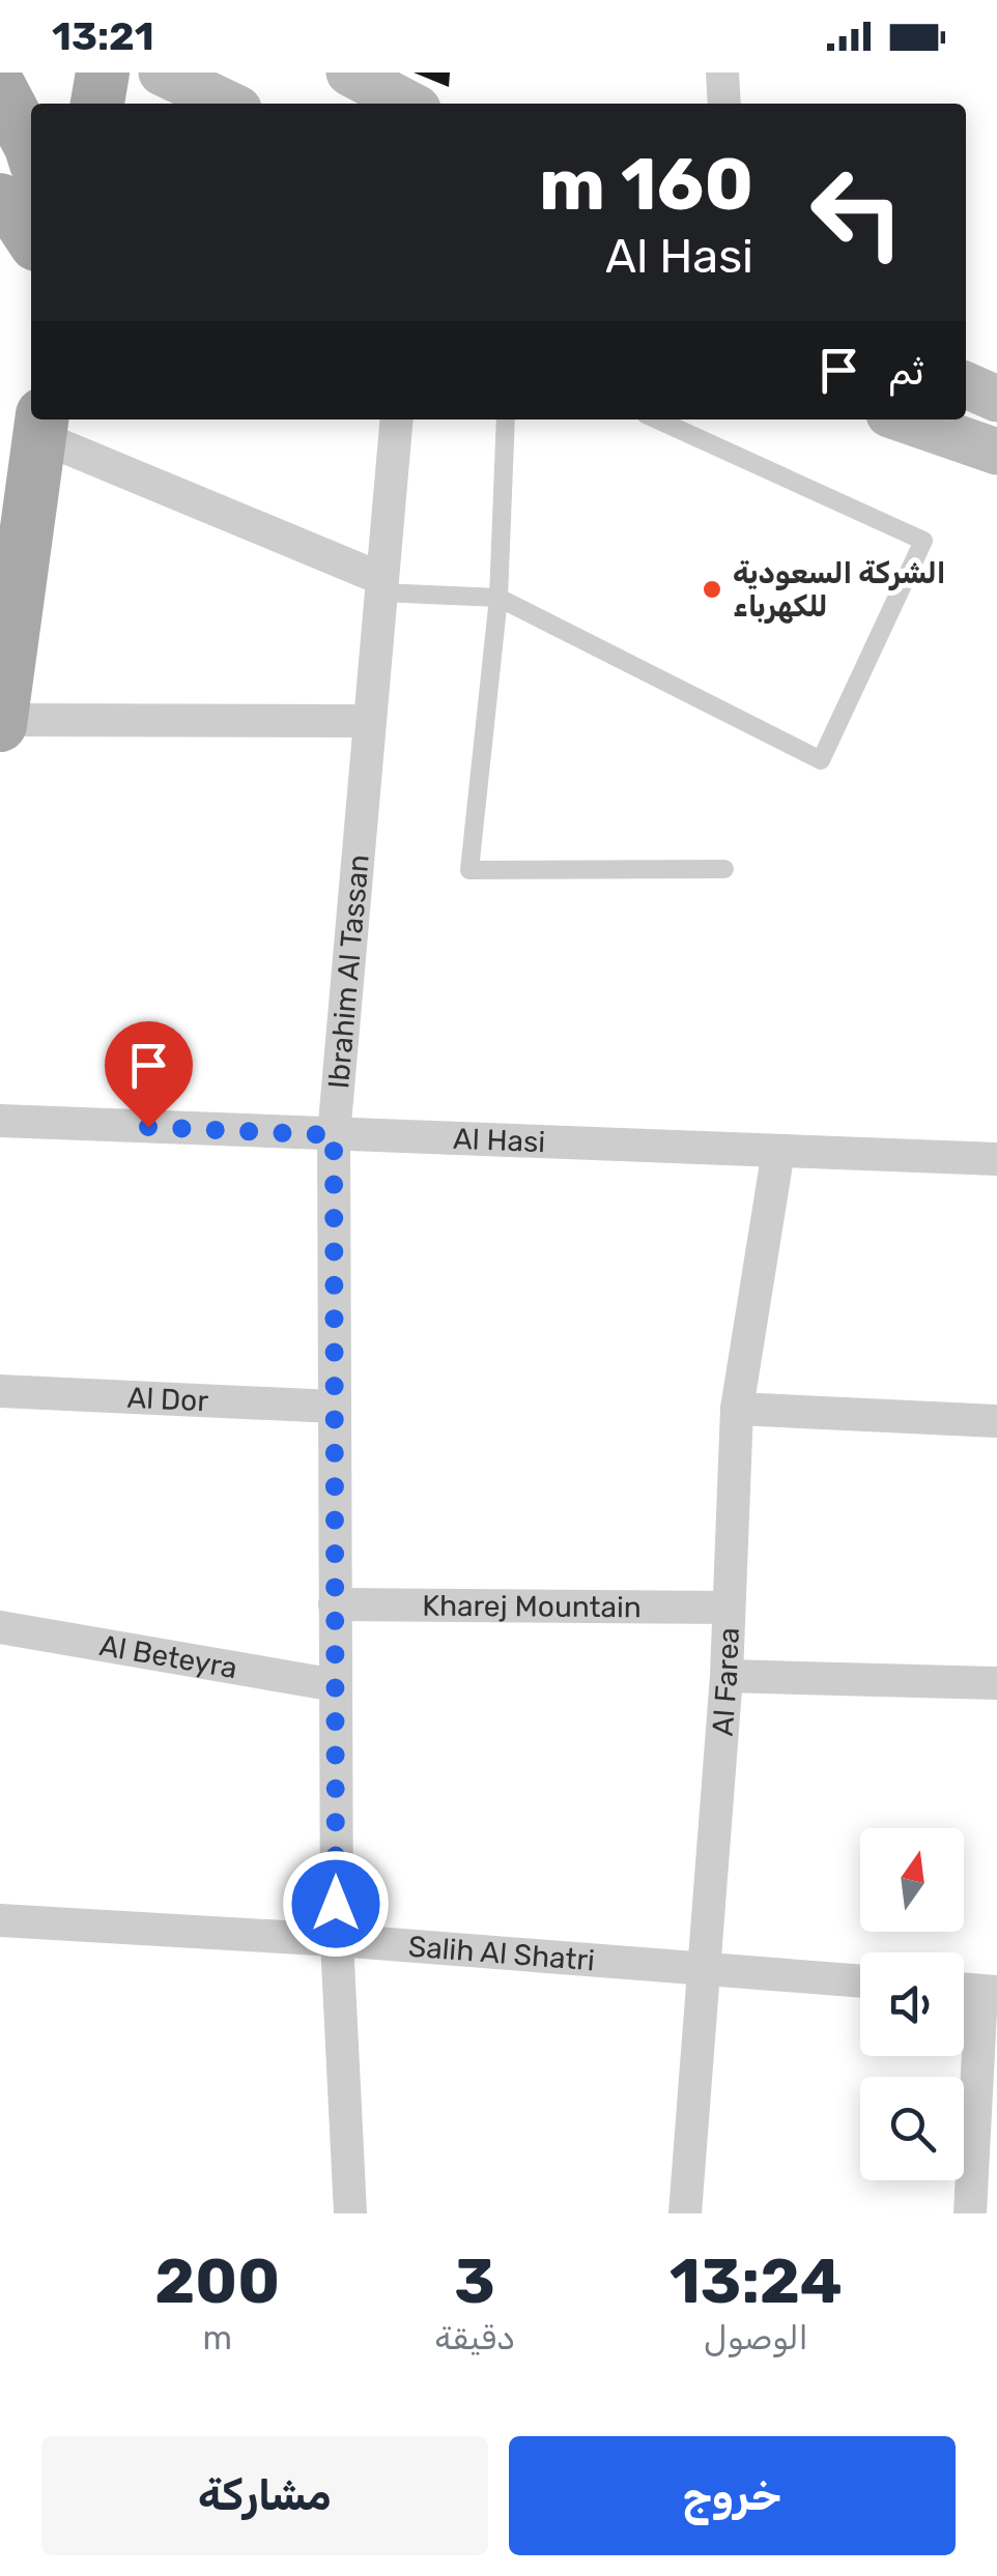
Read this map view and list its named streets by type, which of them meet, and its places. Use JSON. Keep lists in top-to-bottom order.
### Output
{
  "streets": {
    "street": [
      "Ibrahim Al Tassan",
      "Al Hasi",
      "Al Dor",
      "Kharej Mountain",
      "Al Beteyra",
      "Al Farea",
      "Salih Al Shatri"
    ]
  },
  "crossings": [
    ["Ibrahim Al Tassan", "Al Hasi"],
    ["Ibrahim Al Tassan", "Al Dor"],
    ["Ibrahim Al Tassan", "Kharej Mountain"],
    ["Ibrahim Al Tassan", "Al Beteyra"],
    ["Ibrahim Al Tassan", "Salih Al Shatri"],
    ["Al Hasi", "Al Farea"],
    ["Kharej Mountain", "Al Farea"],
    ["Al Farea", "Salih Al Shatri"]
  ],
  "places": ["الشركة السعودية للكهرباء"],
  "north": "top",
  "page": {
    "status": "13:21",
    "turn": ["160 m", "Al Hasi"],
    "then": "ثم",
    "eta": [
      "13:24",
      "الوصول",
      "3",
      "دقيقة",
      "200",
      "m"
    ],
    "buttons": ["خروج", "مشاركة"]
  }
}
